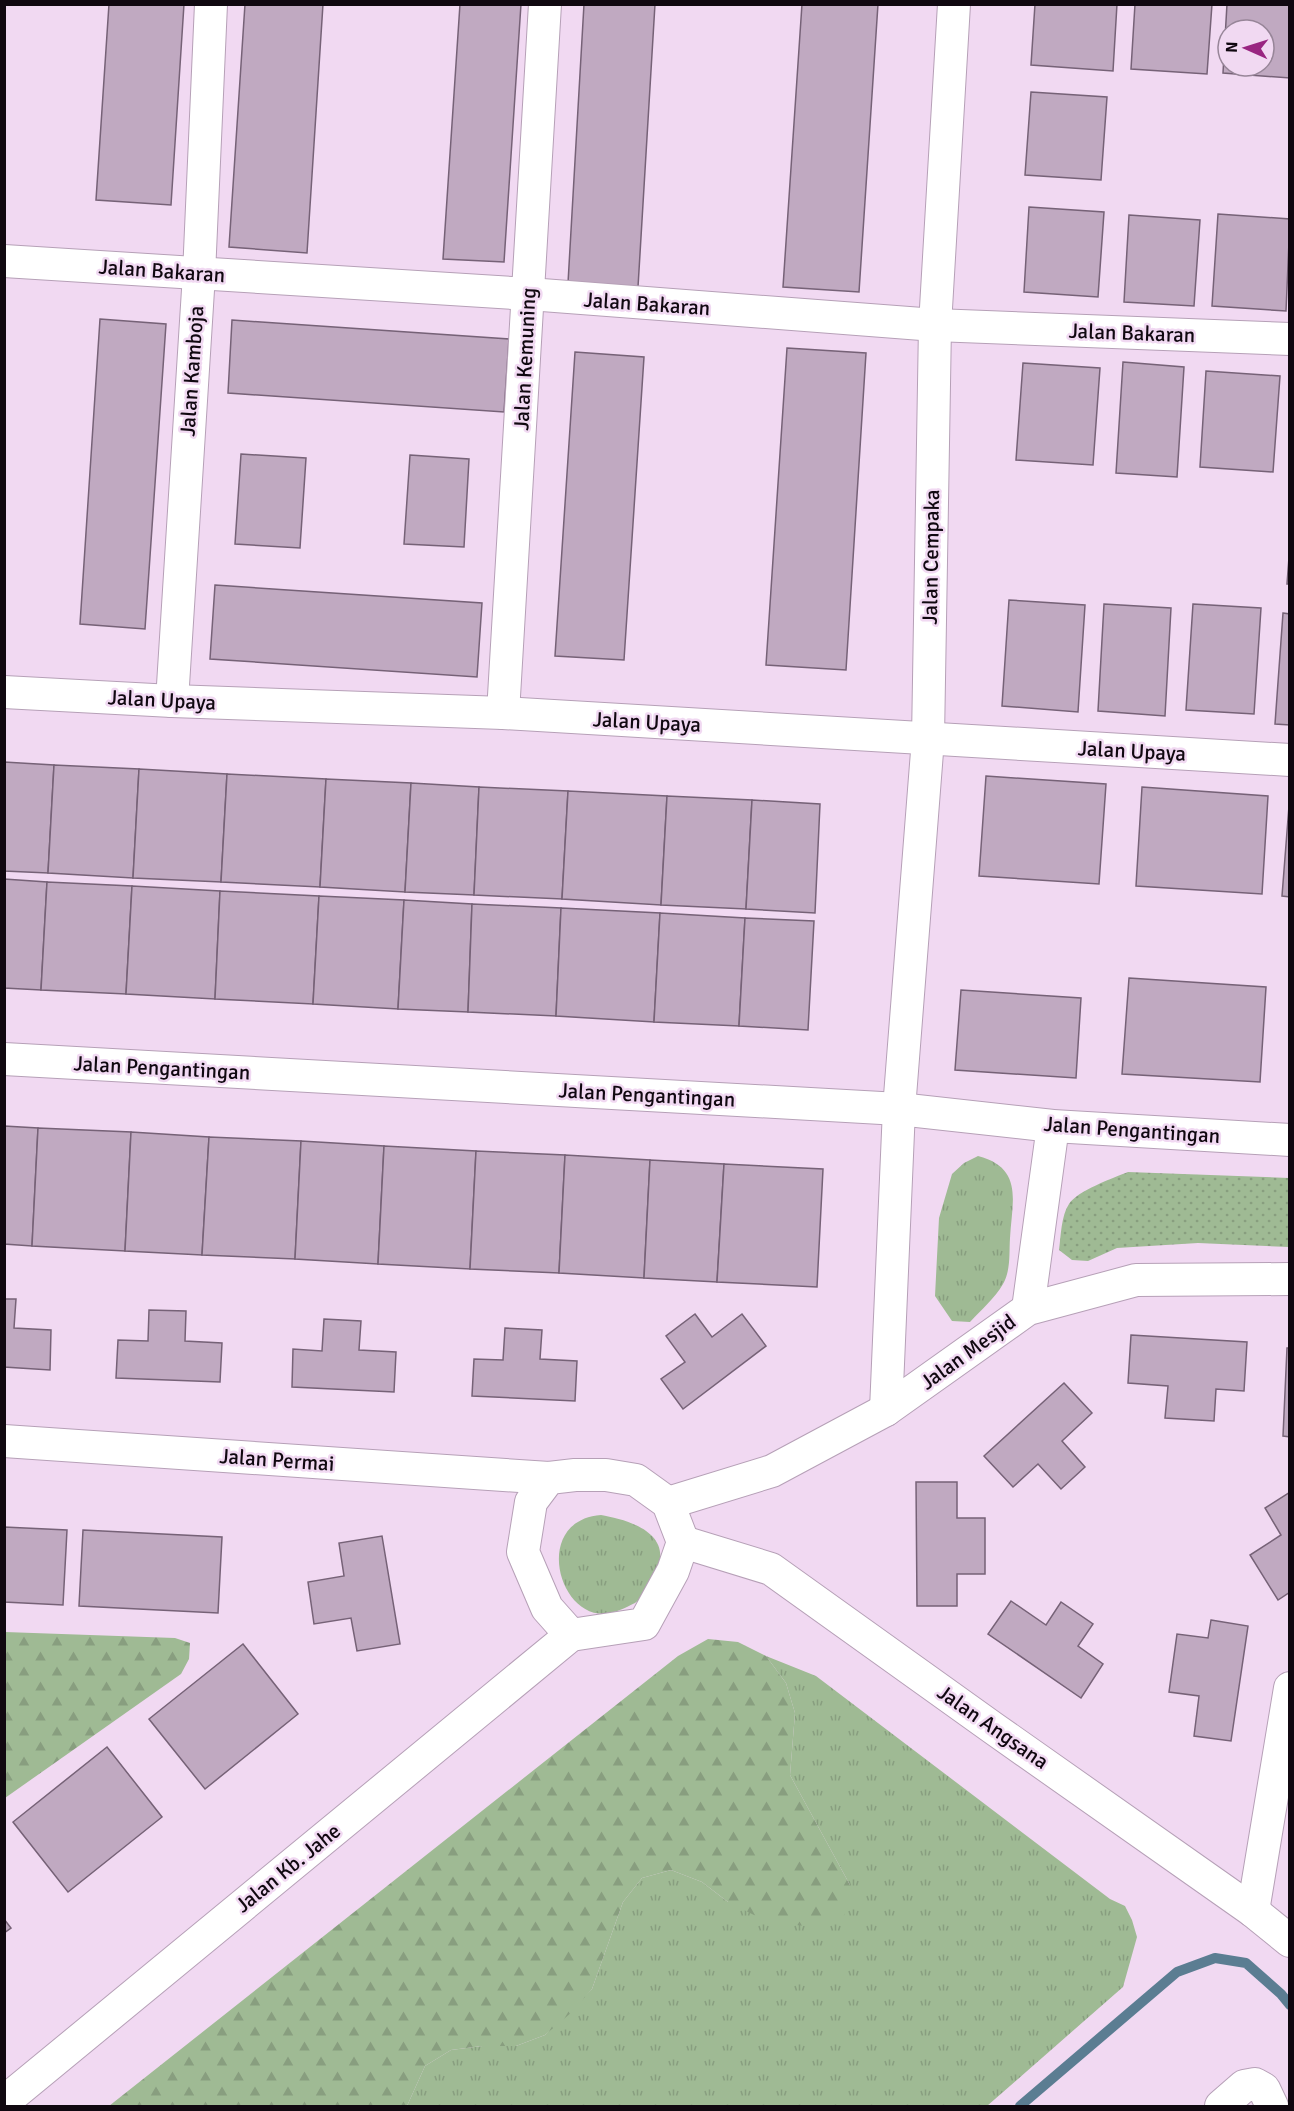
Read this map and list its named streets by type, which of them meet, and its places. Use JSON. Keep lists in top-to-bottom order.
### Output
{
  "streets": {
    "street": [
      "Jalan Bakaran",
      "Jalan Kemuning",
      "Jalan Kamboja",
      "Jalan Cempaka",
      "Jalan Upaya",
      "Jalan Pengantingan",
      "Jalan Mesjid",
      "Jalan Permai",
      "Jalan Angsana",
      "Jalan Kb. Jahe"
    ]
  },
  "crossings": [
    ["Jalan Bakaran", "Jalan Kemuning"],
    ["Jalan Bakaran", "Jalan Kamboja"],
    ["Jalan Bakaran", "Jalan Cempaka"],
    ["Jalan Kemuning", "Jalan Upaya"],
    ["Jalan Kamboja", "Jalan Upaya"],
    ["Jalan Cempaka", "Jalan Upaya"],
    ["Jalan Cempaka", "Jalan Pengantingan"],
    ["Jalan Cempaka", "Jalan Mesjid"],
    ["Jalan Mesjid", "Jalan Permai"],
    ["Jalan Mesjid", "Jalan Angsana"],
    ["Jalan Mesjid", "Jalan Kb. Jahe"],
    ["Jalan Permai", "Jalan Angsana"],
    ["Jalan Permai", "Jalan Kb. Jahe"],
    ["Jalan Angsana", "Jalan Kb. Jahe"]
  ],
  "north": "left"
}
